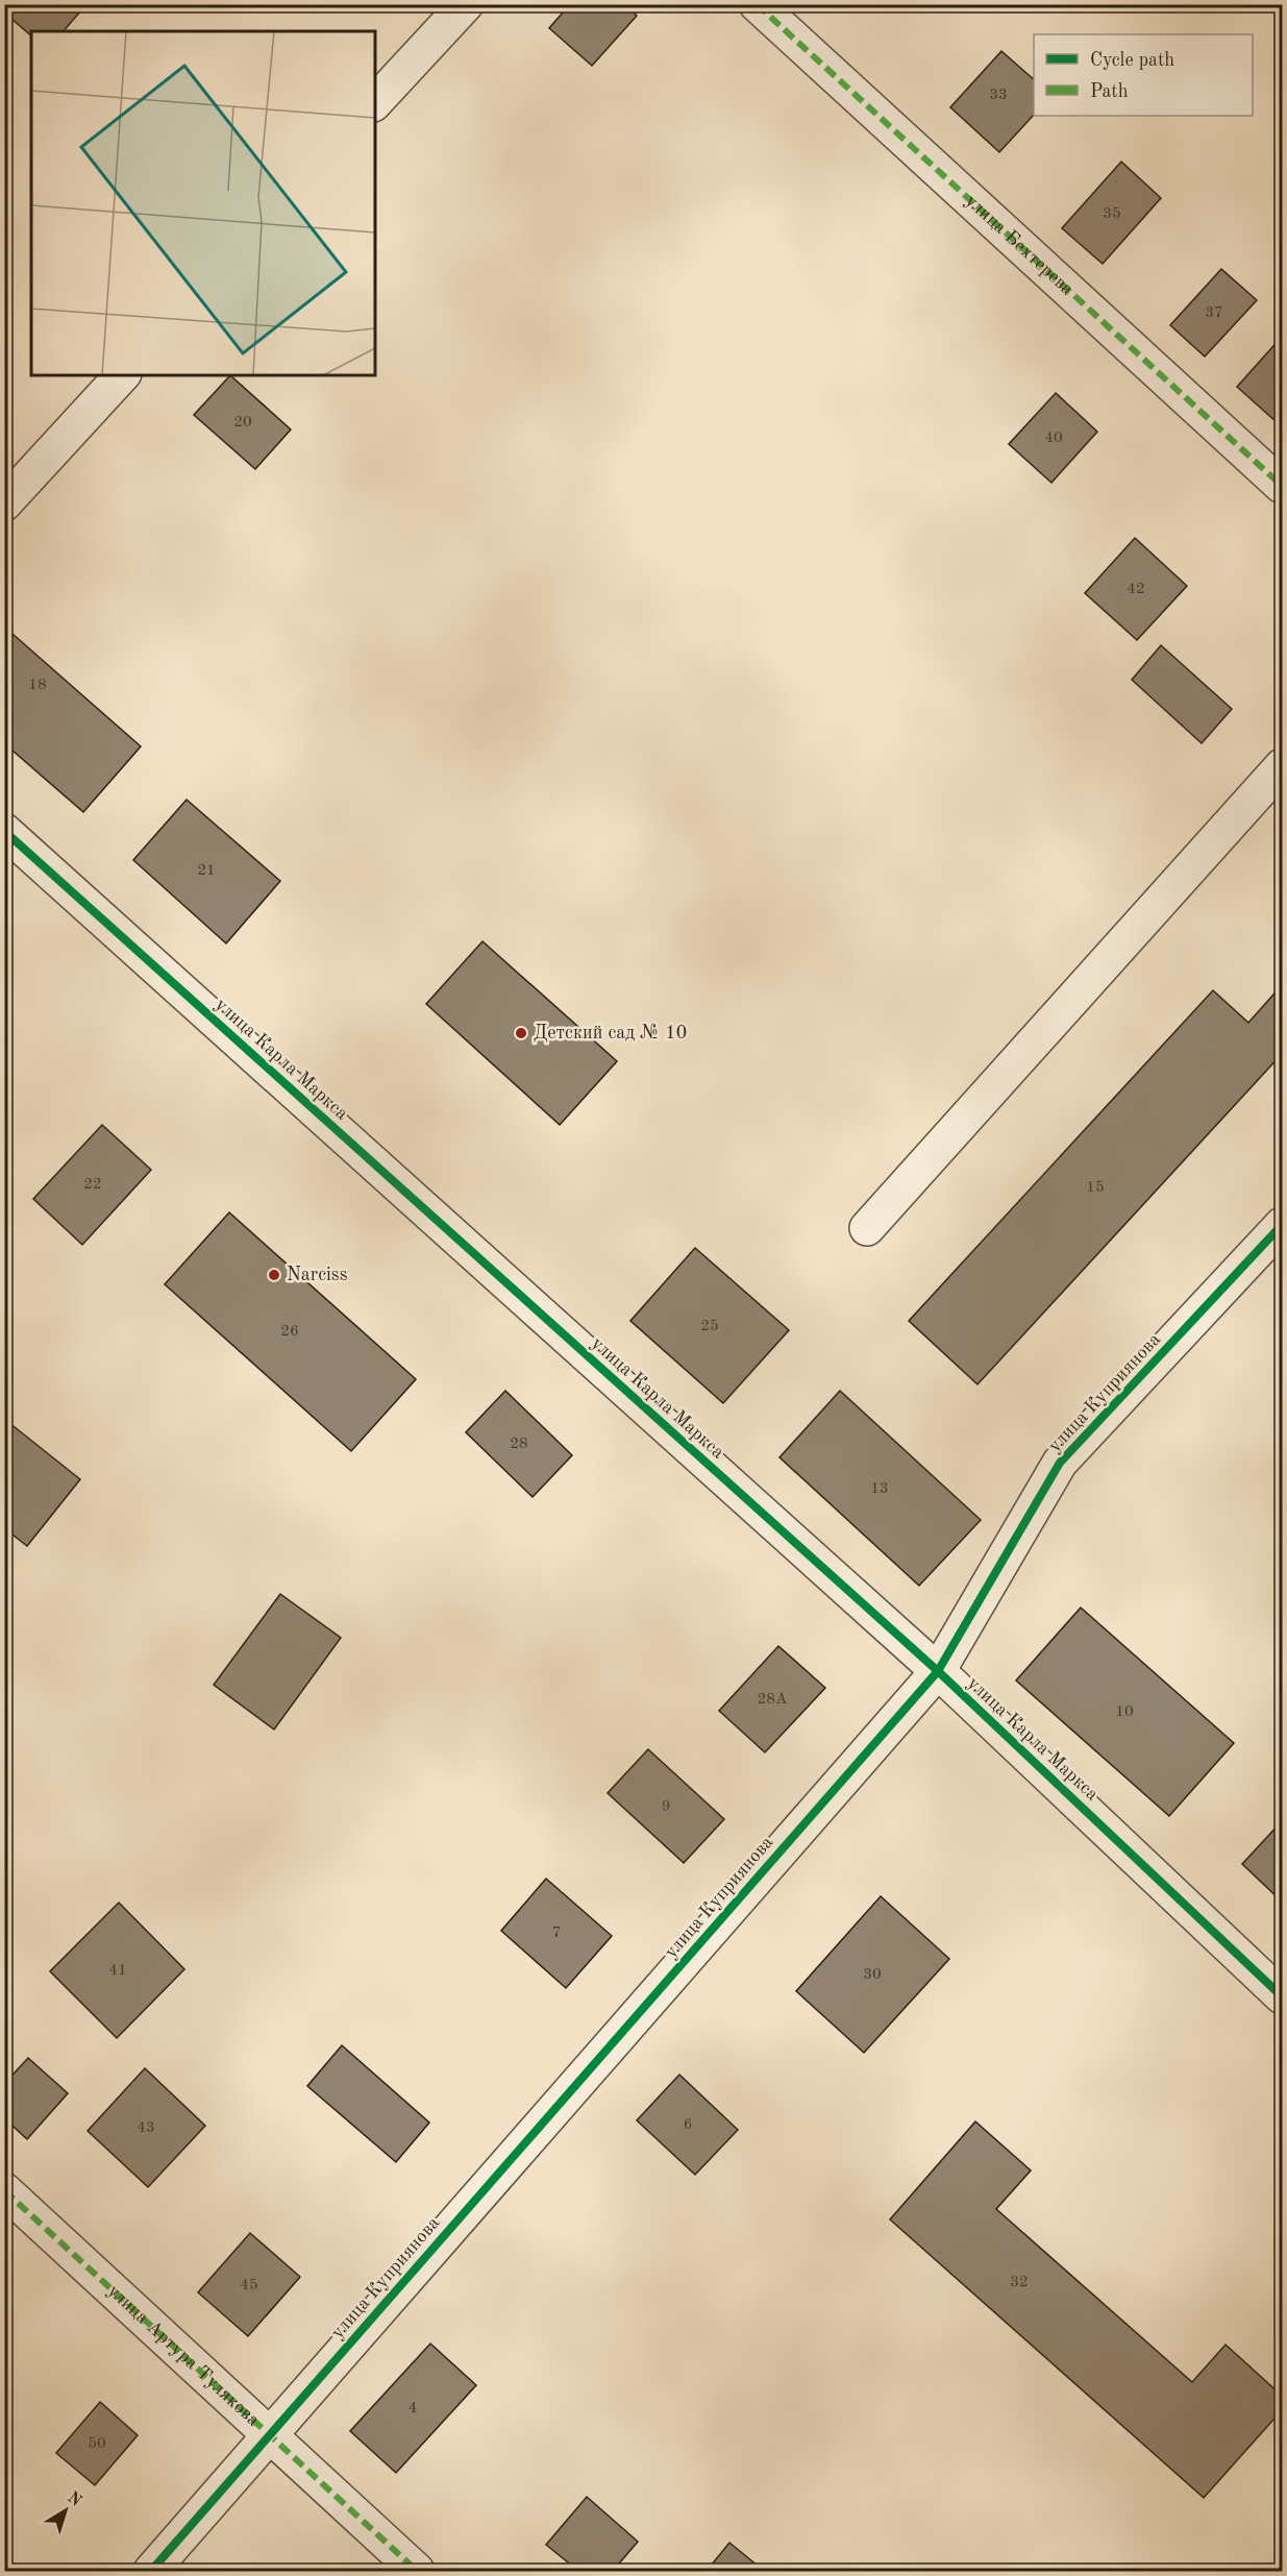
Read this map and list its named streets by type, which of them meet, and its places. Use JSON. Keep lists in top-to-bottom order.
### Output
{
  "streets": {
    "street": [
      "улица Бехтерева",
      "улица Карла Маркса",
      "улица Куприянова",
      "улица Артура Тулякова"
    ]
  },
  "crossings": [
    ["улица Карла Маркса", "улица Куприянова"],
    ["улица Куприянова", "улица Артура Тулякова"]
  ],
  "places": ["Детский сад № 10", "Narciss"],
  "house_numbers": [
    "33",
    "35",
    "37",
    "20",
    "40",
    "42",
    "18",
    "21",
    "22",
    "15",
    "25",
    "26",
    "28",
    "13",
    "28А",
    "10",
    "9",
    "7",
    "41",
    "30",
    "6",
    "43",
    "32",
    "45",
    "4",
    "50"
  ],
  "legend": ["Cycle path", "Path"],
  "north": "top right"
}
